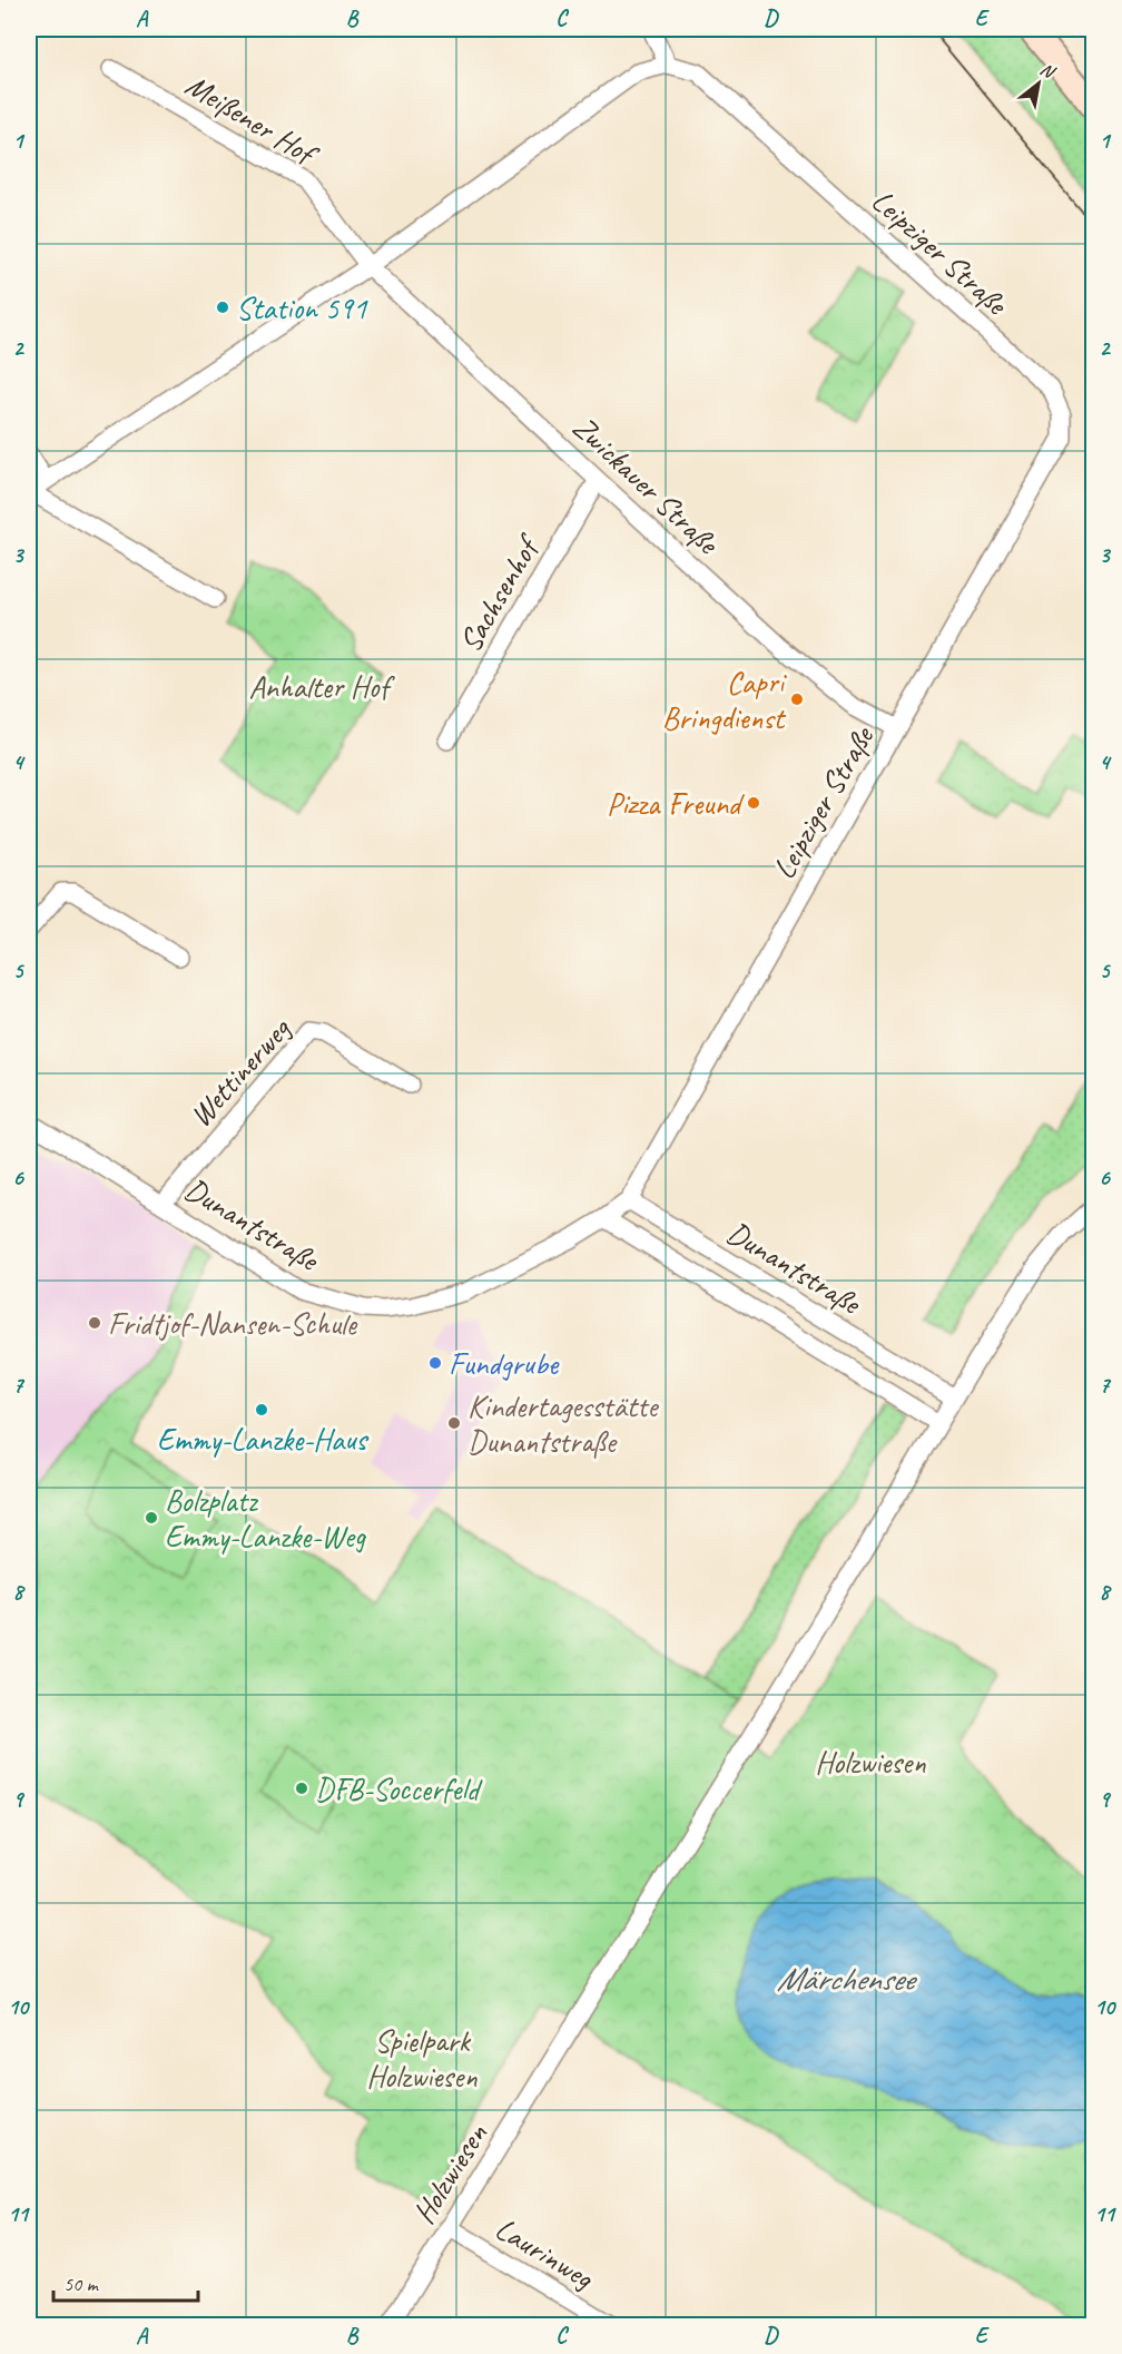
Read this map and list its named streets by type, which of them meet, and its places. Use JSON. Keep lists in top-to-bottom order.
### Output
{
  "streets": {
    "street": [
      "Meißener Hof",
      "Leipziger Straße",
      "Zwickauer Straße",
      "Sachsenhof",
      "Wettinerweg",
      "Dunantstraße",
      "Holzwiesen",
      "Laurinweg"
    ]
  },
  "crossings": [
    ["Meißener Hof", "Zwickauer Straße"],
    ["Leipziger Straße", "Zwickauer Straße"],
    ["Leipziger Straße", "Dunantstraße"],
    ["Zwickauer Straße", "Sachsenhof"],
    ["Wettinerweg", "Dunantstraße"],
    ["Dunantstraße", "Holzwiesen"],
    ["Holzwiesen", "Laurinweg"]
  ],
  "water": ["Märchensee"],
  "parks": ["Anhalter Hof", "Holzwiesen", "Spielpark Holzwiesen"],
  "places": [
    "Station 591",
    "Capri Bringdienst",
    "Pizza Freund",
    "Fridtjof-Nansen-Schule",
    "Fundgrube",
    "Emmy-Lanzke-Haus",
    "Kindertagesstätte Dunantstraße",
    "Bolzplatz Emmy-Lanzke-Weg",
    "DFB-Soccerfeld"
  ],
  "scale_bar": "50 m",
  "north": "top right",
  "grid": {
    "columns": [
      "A",
      "B",
      "C",
      "D",
      "E"
    ],
    "rows": [
      "1",
      "2",
      "3",
      "4",
      "5",
      "6",
      "7",
      "8",
      "9",
      "10",
      "11"
    ]
  }
}
